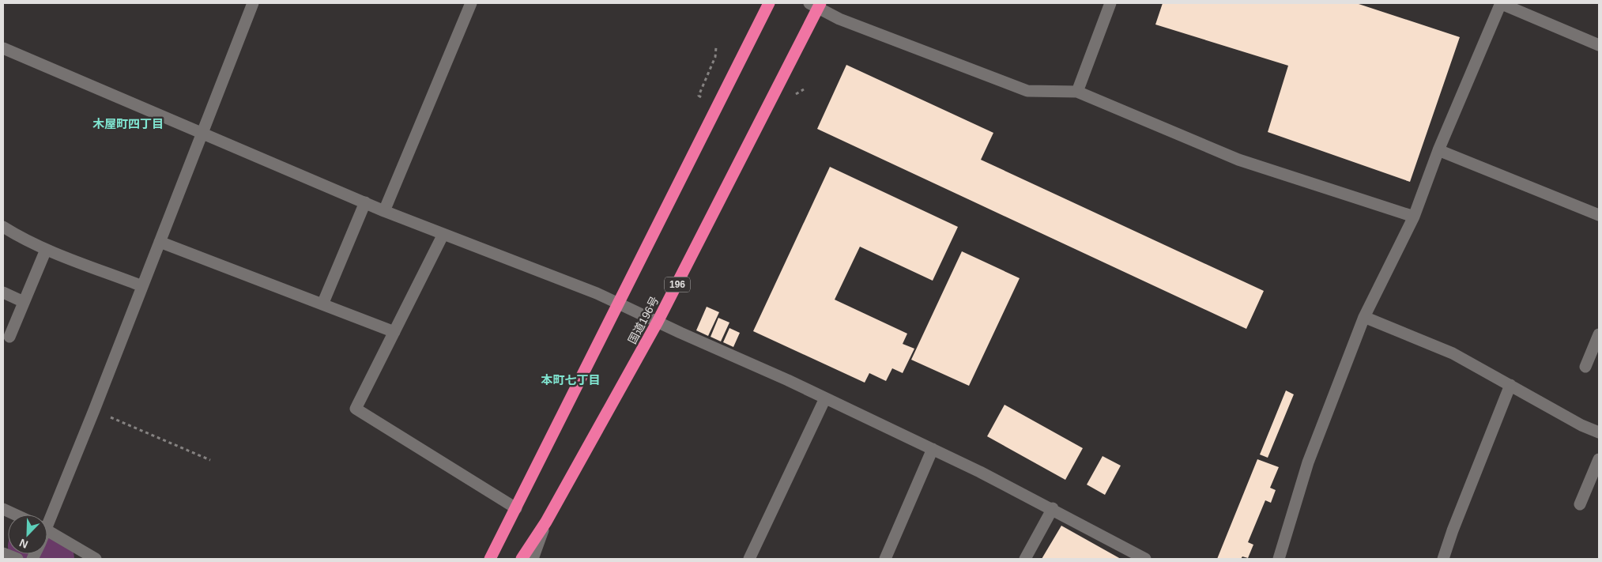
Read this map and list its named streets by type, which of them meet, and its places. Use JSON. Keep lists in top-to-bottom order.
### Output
{
  "streets": {
    "highway": ["196", "国道196号"]
  },
  "districts": ["木屋町四丁目", "本町七丁目"],
  "north": "bottom left"
}
